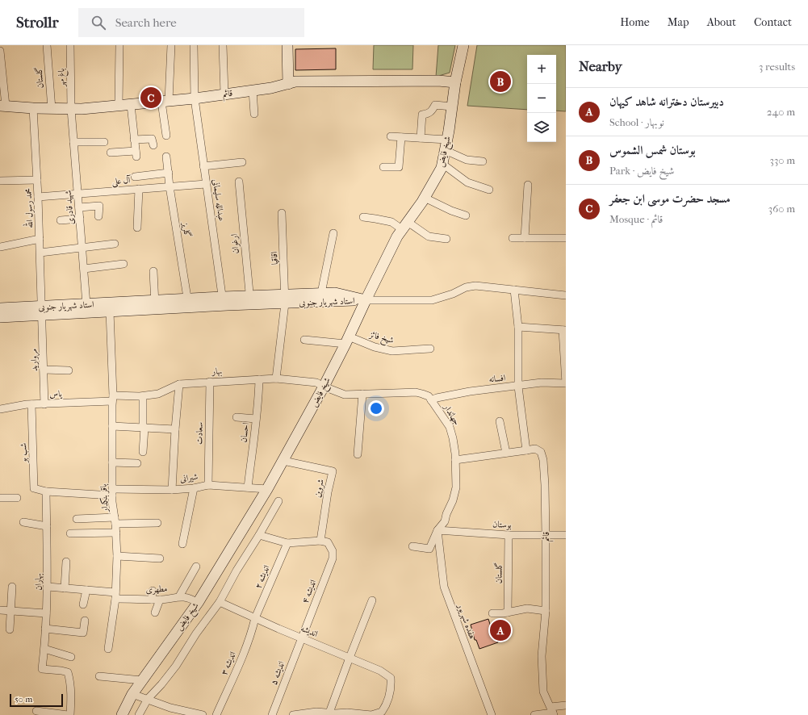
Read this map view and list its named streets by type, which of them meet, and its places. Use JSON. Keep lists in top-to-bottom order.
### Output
{
  "streets": {
    "street": [
      "گلستان",
      "باغ مهر",
      "قائم",
      "شیخ فایض",
      "آل علی",
      "عبدالله سلیمانی",
      "شهید قادری",
      "محمد رسول الله",
      "گلریز",
      "ارغوان",
      "اقاقیا",
      "استاد شهریار جنوبی",
      "شیخ فائز",
      "مروارید",
      "بهار",
      "افسانه",
      "یاس",
      "جهاندار",
      "احسان",
      "سعادت",
      "شب بو",
      "شیرانی",
      "شروین",
      "باقر بنکدار",
      "بوستان",
      "اندیشه ۲",
      "بهاران",
      "مطهری",
      "اندیشه ۴",
      "هفده شهریور",
      "اندیشه",
      "اندیشه ۳",
      "اندیشه ۵"
    ]
  },
  "crossings": [
    ["گلستان", "قائم"],
    ["گلستان", "بوستان"],
    ["باغ مهر", "قائم"],
    ["باغ مهر", "شهید قادری"],
    ["قائم", "شیخ فایض"],
    ["قائم", "عبدالله سلیمانی"],
    ["قائم", "شهید قادری"],
    ["قائم", "محمد رسول الله"],
    ["قائم", "جهاندار"],
    ["قائم", "بوستان"],
    ["شیخ فایض", "استاد شهریار جنوبی"],
    ["شیخ فایض", "شیخ فائز"],
    ["شیخ فایض", "بهار"],
    ["شیخ فایض", "جهاندار"],
    ["شیخ فایض", "شیرانی"],
    ["شیخ فایض", "شروین"],
    ["شیخ فایض", "مطهری"],
    ["شیخ فایض", "اندیشه"],
    ["آل علی", "عبدالله سلیمانی"],
    ["آل علی", "شهید قادری"],
    ["آل علی", "محمد رسول الله"],
    ["آل علی", "گلریز"],
    ["عبدالله سلیمانی", "استاد شهریار جنوبی"],
    ["شهید قادری", "استاد شهریار جنوبی"],
    ["محمد رسول الله", "استاد شهریار جنوبی"],
    ["محمد رسول الله", "مروارید"],
    ["گلریز", "استاد شهریار جنوبی"],
    ["ارغوان", "استاد شهریار جنوبی"],
    ["اقاقیا", "استاد شهریار جنوبی"],
    ["اقاقیا", "بهار"],
    ["استاد شهریار جنوبی", "مروارید"],
    ["استاد شهریار جنوبی", "باقر بنکدار"],
    ["مروارید", "یاس"],
    ["بهار", "یاس"],
    ["بهار", "جهاندار"],
    ["بهار", "احسان"],
    ["بهار", "سعادت"],
    ["بهار", "باقر بنکدار"],
    ["افسانه", "جهاندار"],
    ["یاس", "شب بو"],
    ["یاس", "باقر بنکدار"],
    ["جهاندار", "بوستان"],
    ["جهاندار", "هفده شهریور"],
    ["احسان", "شیرانی"],
    ["سعادت", "شیرانی"],
    ["شب بو", "بهاران"],
    ["شیرانی", "باقر بنکدار"],
    ["شروین", "اندیشه ۴"],
    ["باقر بنکدار", "مطهری"],
    ["بوستان", "هفده شهریور"],
    ["اندیشه ۲", "اندیشه"],
    ["اندیشه ۲", "اندیشه ۳"],
    ["بهاران", "مطهری"],
    ["اندیشه ۴", "اندیشه"],
    ["اندیشه ۴", "اندیشه ۵"],
    ["اندیشه", "اندیشه ۳"],
    ["اندیشه", "اندیشه ۵"]
  ],
  "scale_bar": "50 m",
  "page": {
    "header": "Strollr",
    "search": "Search here",
    "nav": [
      "Home",
      "Map",
      "About",
      "Contact"
    ],
    "heading": ["Nearby", "3 results"],
    "map_buttons": ["+", "−"],
    "pins": ["B", "C", "A"],
    "list": [
      {
        "mark": "A",
        "name": "دبیرستان دخترانه شاهد کیهان",
        "note": "School · نوبهار",
        "value": "240 m"
      },
      {
        "mark": "B",
        "name": "بوستان شمس الشموس",
        "note": "Park · شیخ فایض",
        "value": "330 m"
      },
      {
        "mark": "C",
        "name": "مسجد حضرت موسی ابن جعفر",
        "note": "Mosque · قائم",
        "value": "360 m"
      }
    ],
    "scale": "50 m"
  }
}
